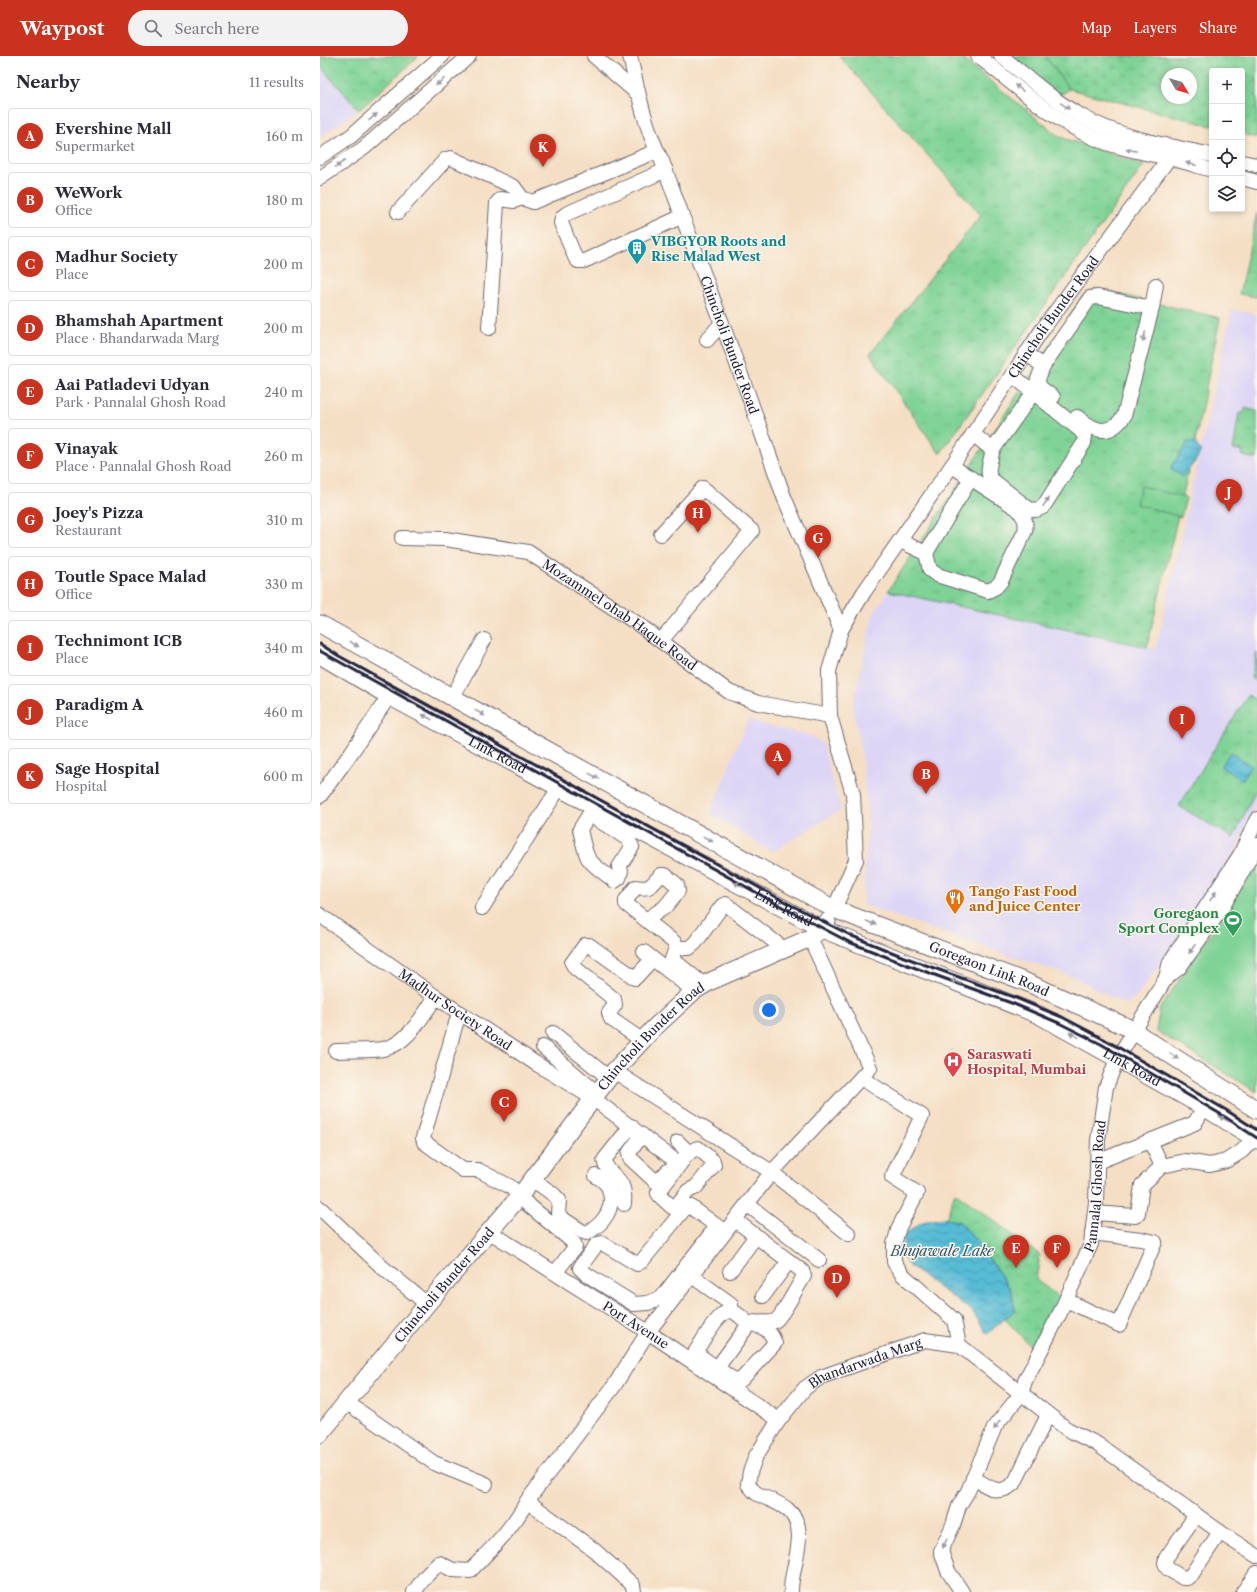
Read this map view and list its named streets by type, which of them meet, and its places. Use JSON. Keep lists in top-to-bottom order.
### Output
{
  "streets": {
    "main road": ["Chincholi Bunder Road", "Link Road", "Goregaon Link Road"],
    "street": [
      "Mozammel ohab Haque Road",
      "Madhur Society Road",
      "Pannalal Ghosh Road",
      "Port Avenue",
      "Bhandarwada Marg"
    ]
  },
  "crossings": [
    ["Chincholi Bunder Road", "Mozammel ohab Haque Road"],
    ["Chincholi Bunder Road", "Link Road"],
    ["Chincholi Bunder Road", "Goregaon Link Road"],
    ["Chincholi Bunder Road", "Madhur Society Road"],
    ["Chincholi Bunder Road", "Port Avenue"],
    ["Link Road", "Goregaon Link Road"],
    ["Link Road", "Pannalal Ghosh Road"],
    ["Goregaon Link Road", "Pannalal Ghosh Road"],
    ["Pannalal Ghosh Road", "Bhandarwada Marg"],
    ["Port Avenue", "Bhandarwada Marg"]
  ],
  "one_way": ["Goregaon Link Road"],
  "water": ["Bhujawale Lake"],
  "places": {
    "building": ["VIBGYOR Roots and Rise Malad West"],
    "restaurant": ["Tango Fast Food and Juice Center"],
    "sports": ["Goregaon Sport Complex"],
    "hospital": ["Saraswati Hospital, Mumbai"]
  },
  "north": "bottom right",
  "page": {
    "header": "Waypost",
    "search": "Search here",
    "nav": ["Map", "Layers", "Share"],
    "heading": ["Nearby", "11 results"],
    "map_buttons": ["+", "−"],
    "list": [
      {
        "mark": "A",
        "name": "Evershine Mall",
        "note": "Supermarket",
        "value": "160 m"
      },
      {
        "mark": "B",
        "name": "WeWork",
        "note": "Office",
        "value": "180 m"
      },
      {
        "mark": "C",
        "name": "Madhur Society",
        "note": "Place",
        "value": "200 m"
      },
      {
        "mark": "D",
        "name": "Bhamshah Apartment",
        "note": "Place · Bhandarwada Marg",
        "value": "200 m"
      },
      {
        "mark": "E",
        "name": "Aai Patladevi Udyan",
        "note": "Park · Pannalal Ghosh Road",
        "value": "240 m"
      },
      {
        "mark": "F",
        "name": "Vinayak",
        "note": "Place · Pannalal Ghosh Road",
        "value": "260 m"
      },
      {
        "mark": "G",
        "name": "Joey's Pizza",
        "note": "Restaurant",
        "value": "310 m"
      },
      {
        "mark": "H",
        "name": "Toutle Space Malad",
        "note": "Office",
        "value": "330 m"
      },
      {
        "mark": "I",
        "name": "Technimont ICB",
        "note": "Place",
        "value": "340 m"
      },
      {
        "mark": "J",
        "name": "Paradigm A",
        "note": "Place",
        "value": "460 m"
      },
      {
        "mark": "K",
        "name": "Sage Hospital",
        "note": "Hospital",
        "value": "600 m"
      }
    ],
    "pins": [
      "K",
      "J",
      "H",
      "G",
      "I",
      "A",
      "B",
      "C",
      "E",
      "F",
      "D"
    ]
  }
}
